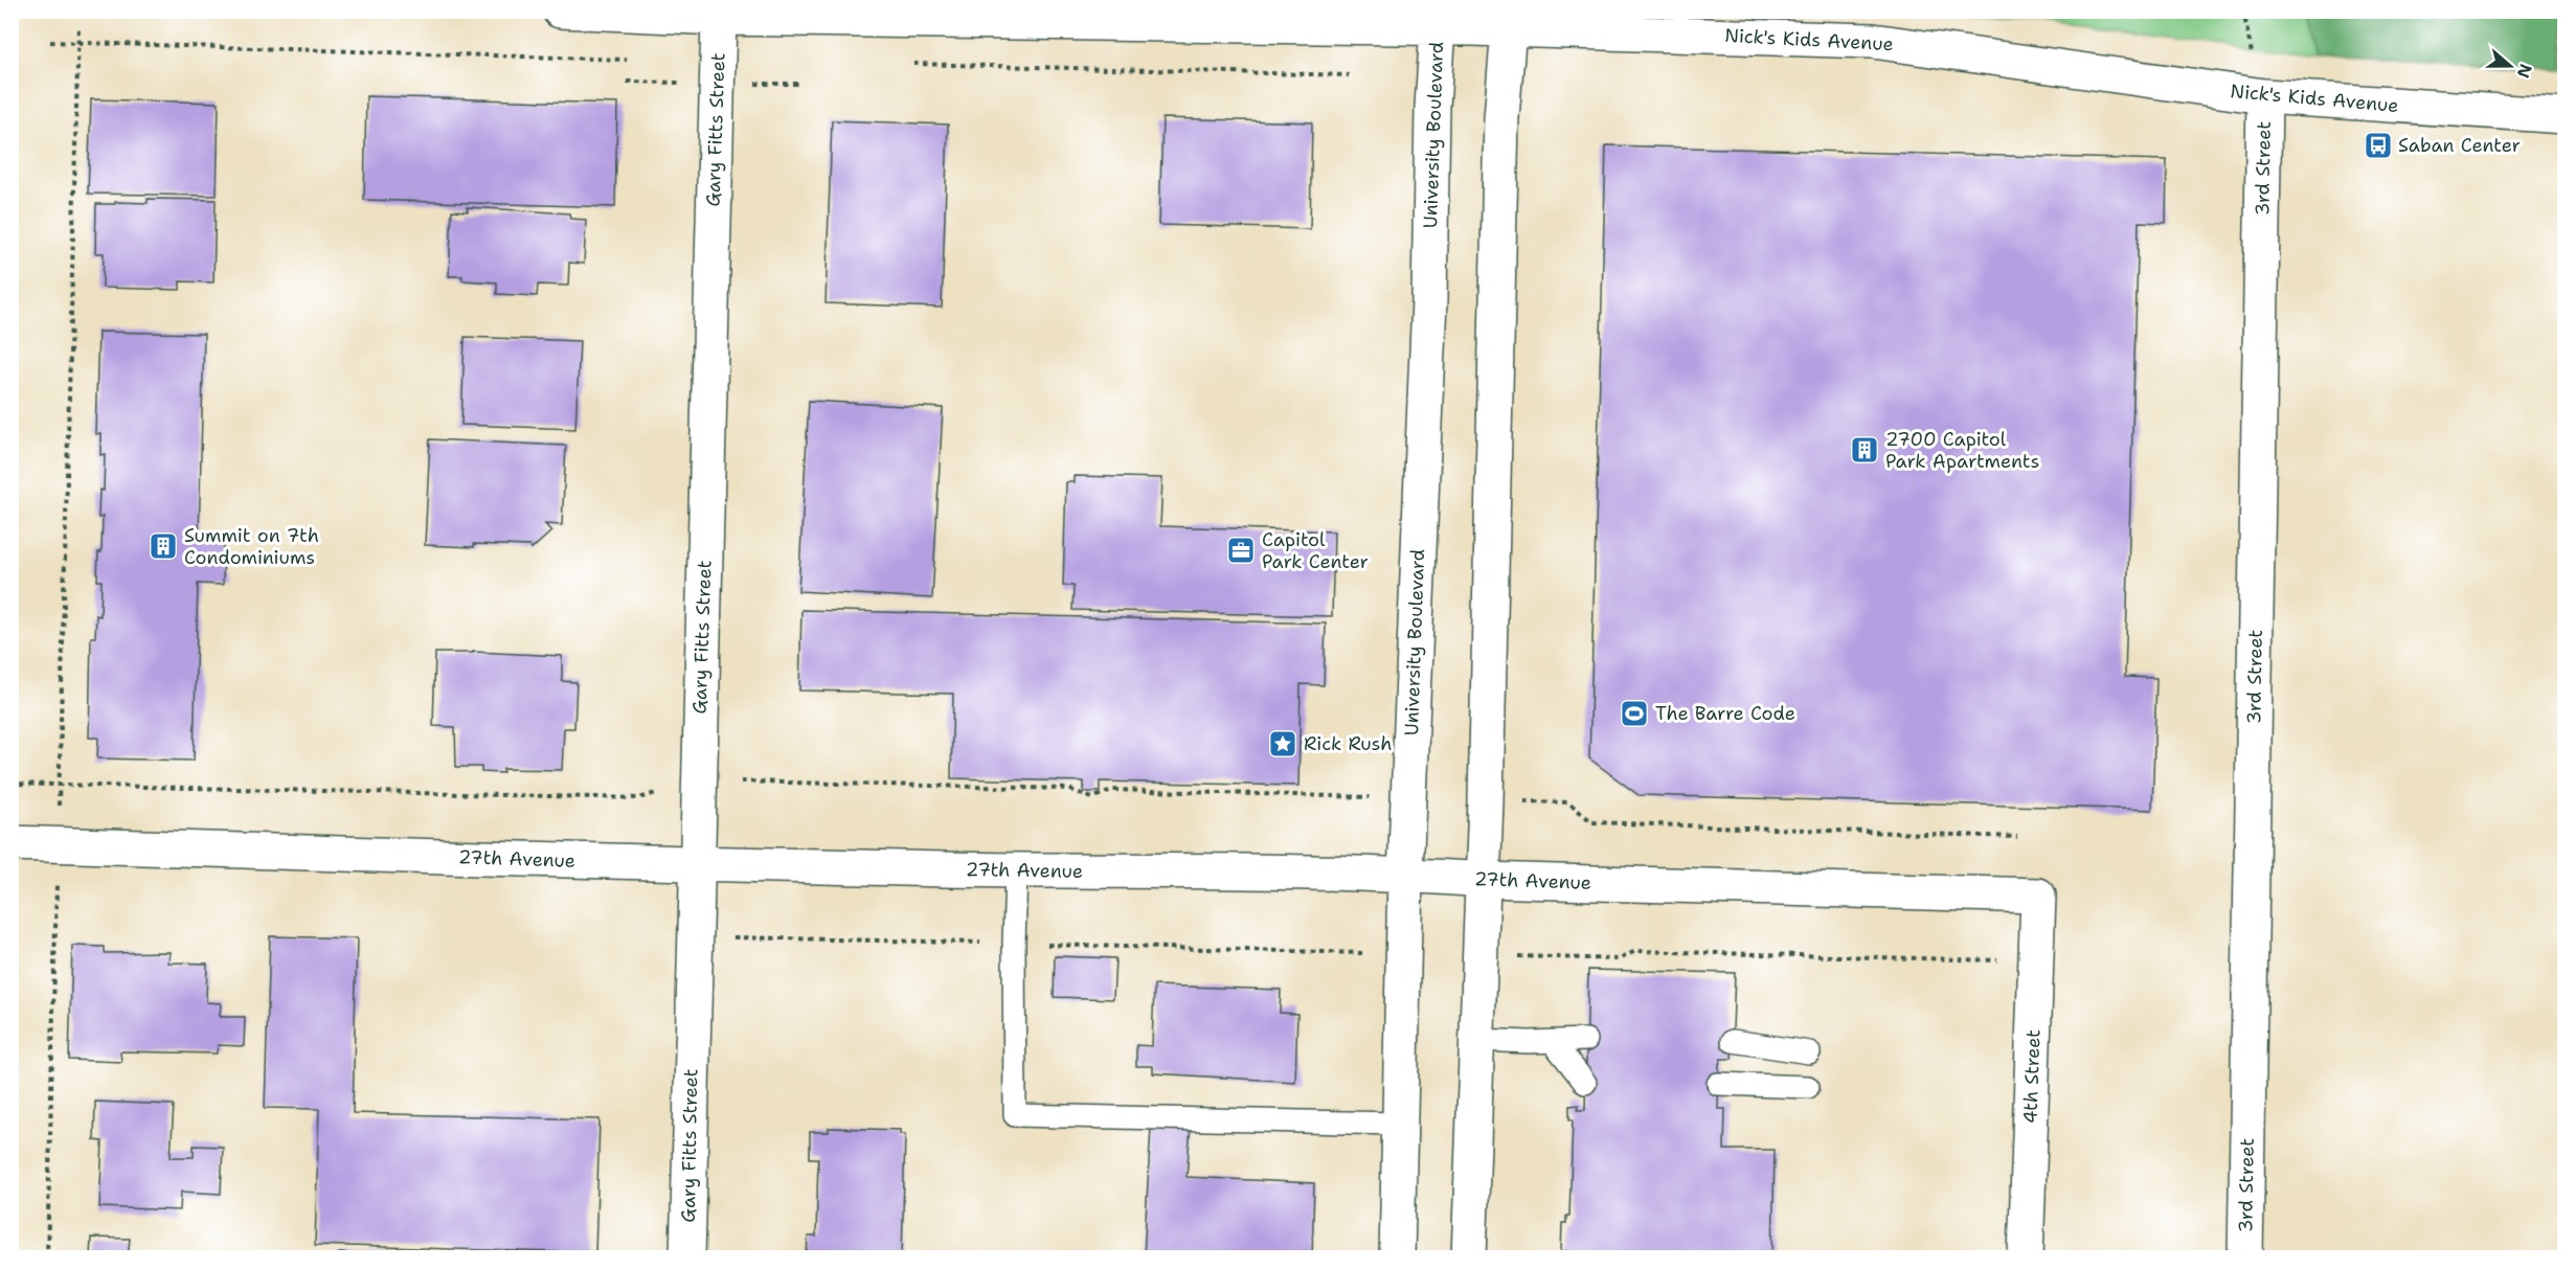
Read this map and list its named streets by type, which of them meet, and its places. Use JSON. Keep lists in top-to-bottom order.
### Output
{
  "streets": {
    "street": [
      "Nick's Kids Avenue",
      "Gary Fitts Street",
      "University Boulevard",
      "3rd Street",
      "27th Avenue",
      "4th Street"
    ]
  },
  "crossings": [
    ["Nick's Kids Avenue", "Gary Fitts Street"],
    ["Nick's Kids Avenue", "University Boulevard"],
    ["Nick's Kids Avenue", "3rd Street"],
    ["Gary Fitts Street", "27th Avenue"],
    ["University Boulevard", "27th Avenue"],
    ["27th Avenue", "4th Street"]
  ],
  "places": {
    "bus stop": ["Saban Center"],
    "building": ["2700 Capitol Park Apartments", "Summit on 7th Condominiums"],
    "office": ["Capitol Park Center"],
    "sports": ["The Barre Code"],
    "place": ["Rick Rush"]
  },
  "north": "right"
}
